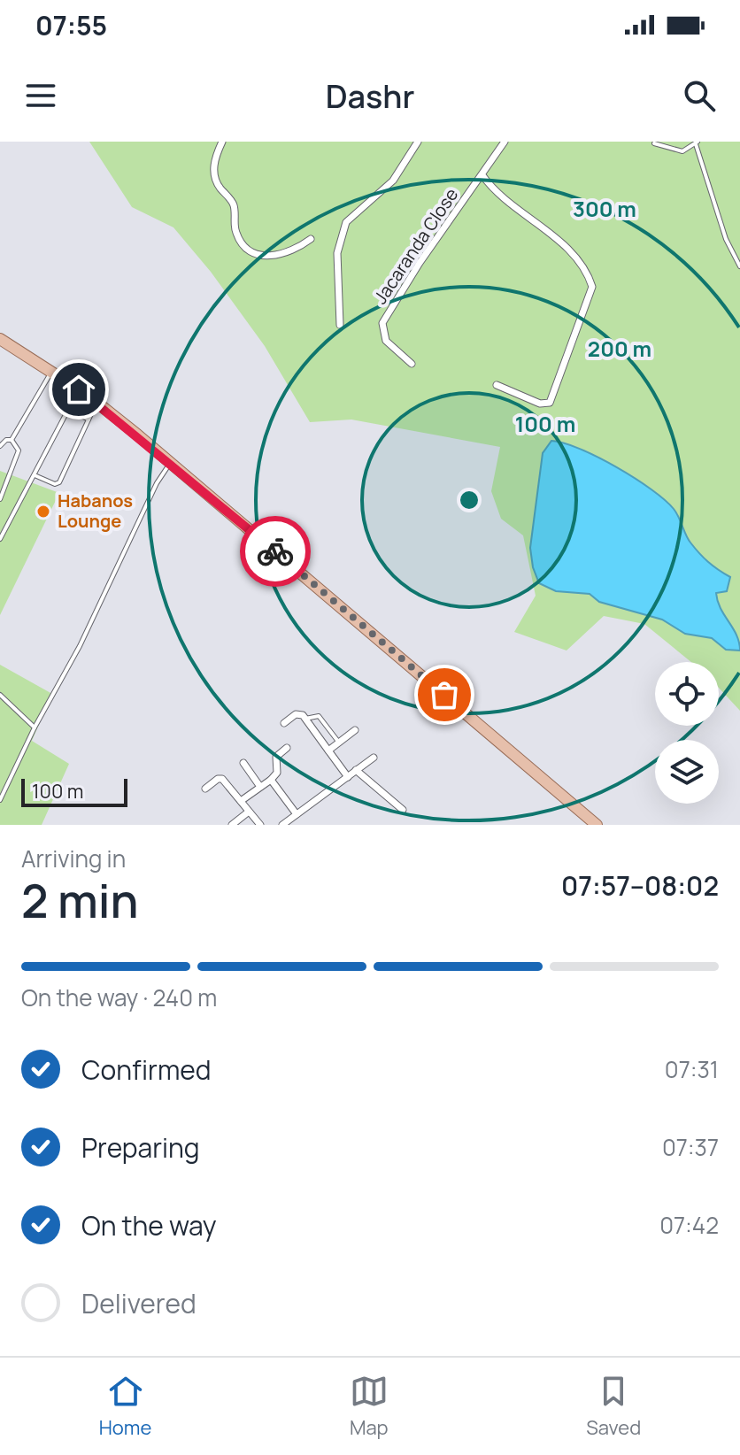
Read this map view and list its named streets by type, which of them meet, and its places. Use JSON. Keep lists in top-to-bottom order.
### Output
{
  "streets": {
    "street": ["Jacaranda Close"]
  },
  "places": ["Habanos Lounge"],
  "scale_bar": "100 m",
  "page": {
    "status": "07:55",
    "header": "Dashr",
    "scale": "100 m",
    "heading": ["2 min", "Arriving in", "07:57–08:02"],
    "bar": "On the way · 240 m",
    "list": [
      ["Confirmed", "07:31"],
      ["Preparing", "07:37"],
      ["On the way", "07:42"],
      "Delivered"
    ],
    "tabs": ["Home", "Map", "Saved"]
  },
  "rings": ["300 m", "200 m", "100 m"]
}
